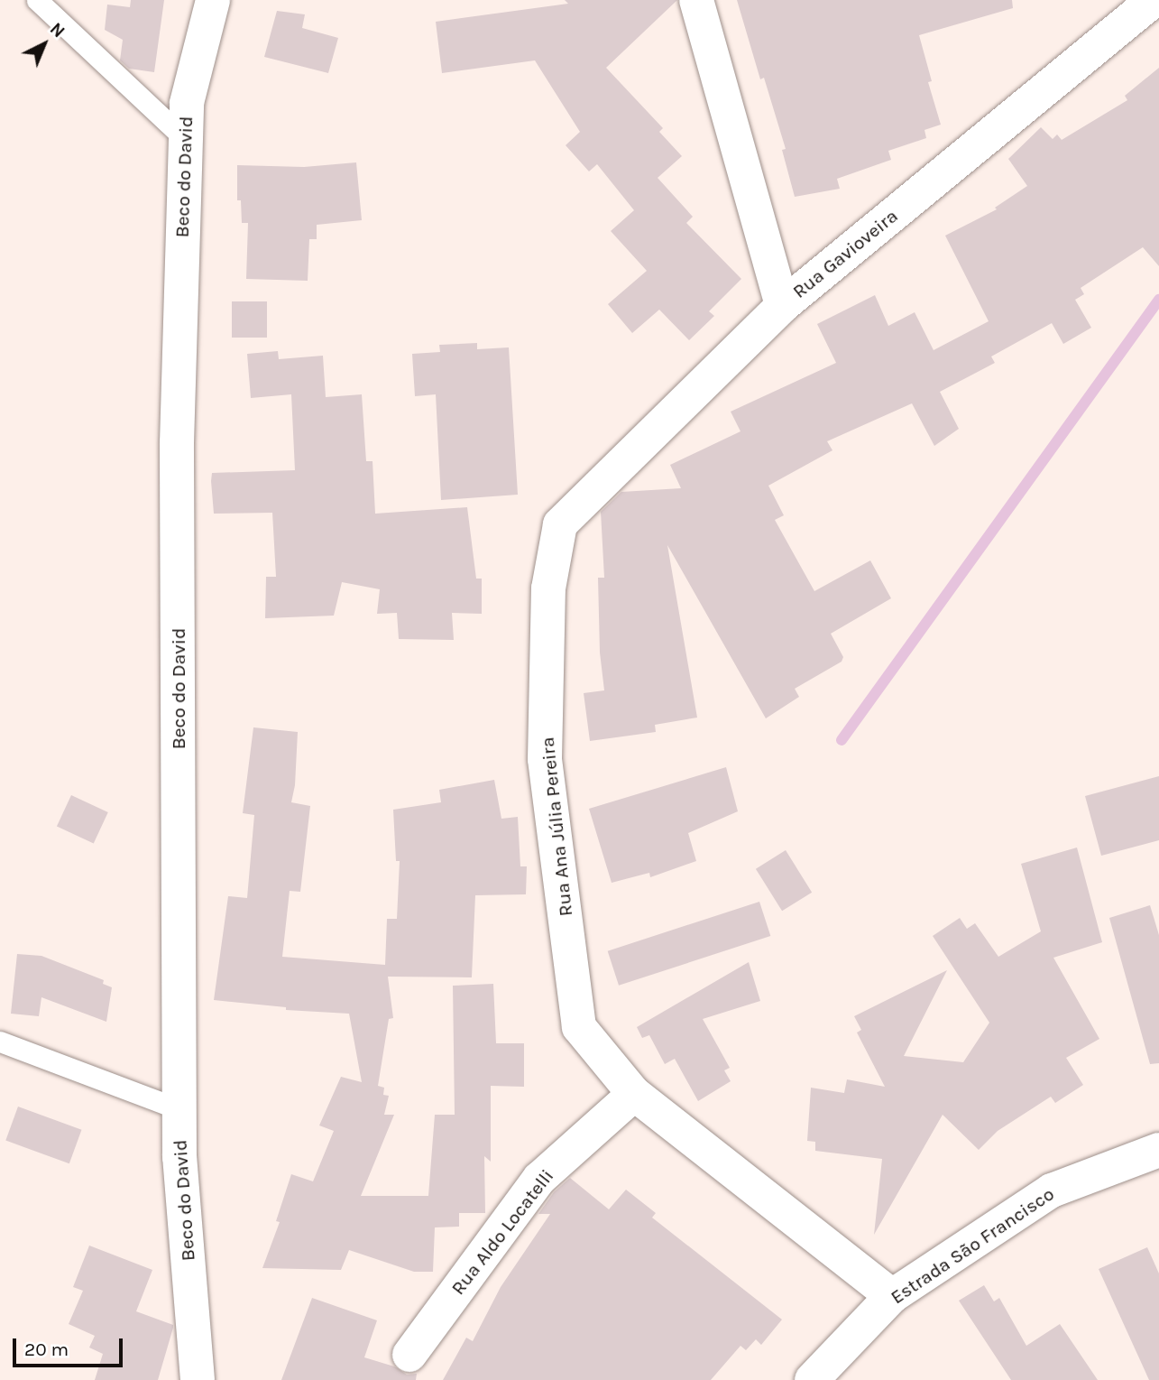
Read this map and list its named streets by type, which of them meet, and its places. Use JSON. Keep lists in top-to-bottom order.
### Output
{
  "streets": {
    "street": [
      "Beco do David",
      "Rua Gavioveira",
      "Rua Ana Júlia Pereira",
      "Rua Aldo Locatelli",
      "Estrada São Francisco"
    ]
  },
  "crossings": [
    ["Rua Gavioveira", "Rua Ana Júlia Pereira"],
    ["Rua Ana Júlia Pereira", "Rua Aldo Locatelli"],
    ["Rua Ana Júlia Pereira", "Estrada São Francisco"]
  ],
  "scale_bar": "20 m",
  "north": "top right"
}
